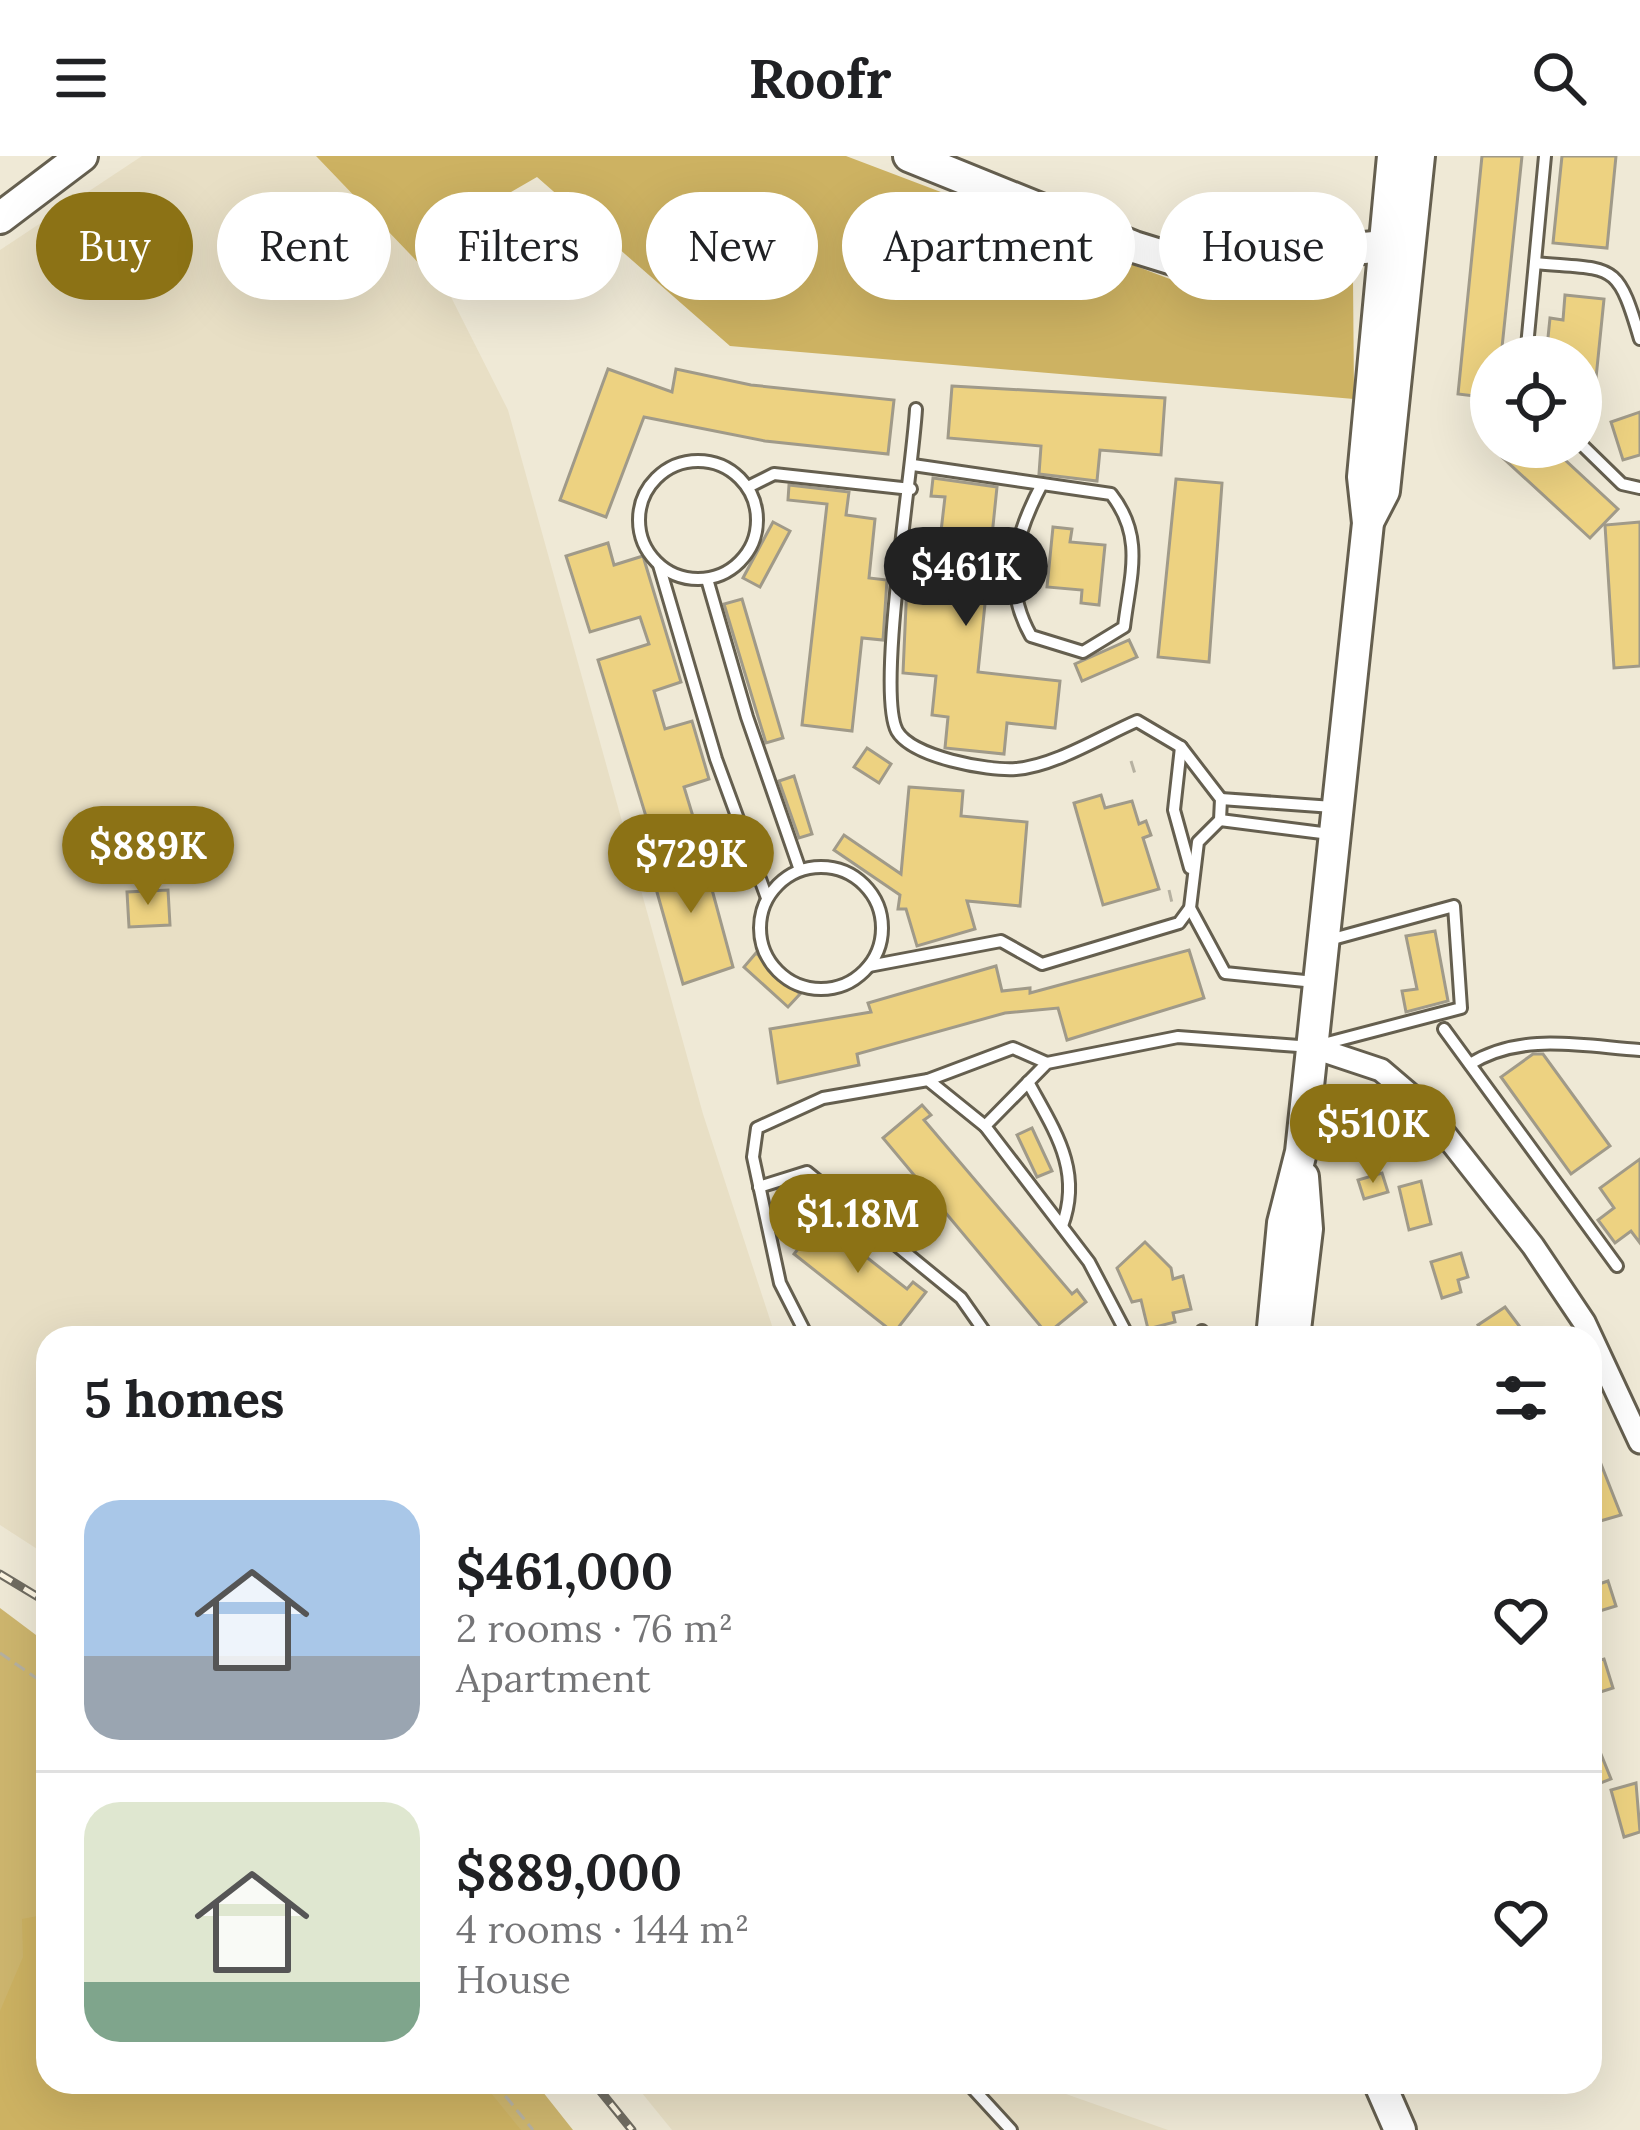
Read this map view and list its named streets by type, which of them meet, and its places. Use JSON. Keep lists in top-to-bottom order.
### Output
{
  "page": {
    "header": "Roofr",
    "chip": [
      "Buy",
      "Rent",
      "Filters",
      "New",
      "Apartment",
      "House"
    ],
    "price": [
      "$461K",
      "$889K",
      "$729K",
      "$510K",
      "$1.18M"
    ],
    "heading": "5 homes",
    "list": [
      {
        "name": "$461,000",
        "note": "2 rooms · 76 m² · Apartment"
      },
      {
        "name": "$889,000",
        "note": "4 rooms · 144 m² · House"
      }
    ]
  }
}
